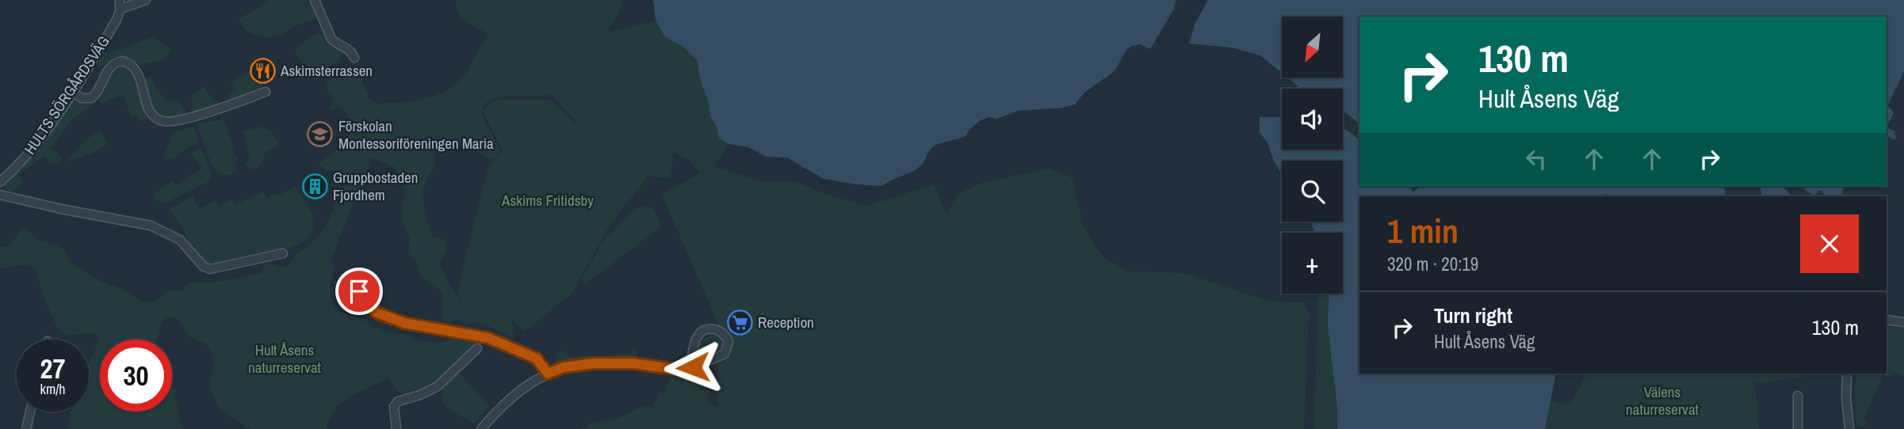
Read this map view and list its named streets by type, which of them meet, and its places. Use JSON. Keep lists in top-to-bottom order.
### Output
{
  "streets": {
    "street": ["HULTS SÖRGÅRDSVÄG"]
  },
  "parks": ["Askims Fritidsby", "Hult Åsens naturreservat", "Välens naturreservat"],
  "places": {
    "restaurant": ["Askimsterrassen"],
    "school or university": ["Förskolan Montessoriföreningen Maria"],
    "building": ["Gruppbostaden Fjordhem"],
    "supermarket": ["Reception"]
  },
  "north": "bottom left",
  "page": {
    "map_buttons": "+",
    "turn": ["130 m", "Hult Åsens Väg"],
    "heading": ["1 min", "320 m · 20:19"],
    "list": [
      {
        "name": "Turn right",
        "note": "Hult Åsens Väg",
        "value": "130 m"
      }
    ],
    "speed": "27 km/h",
    "limit": "30"
  }
}
